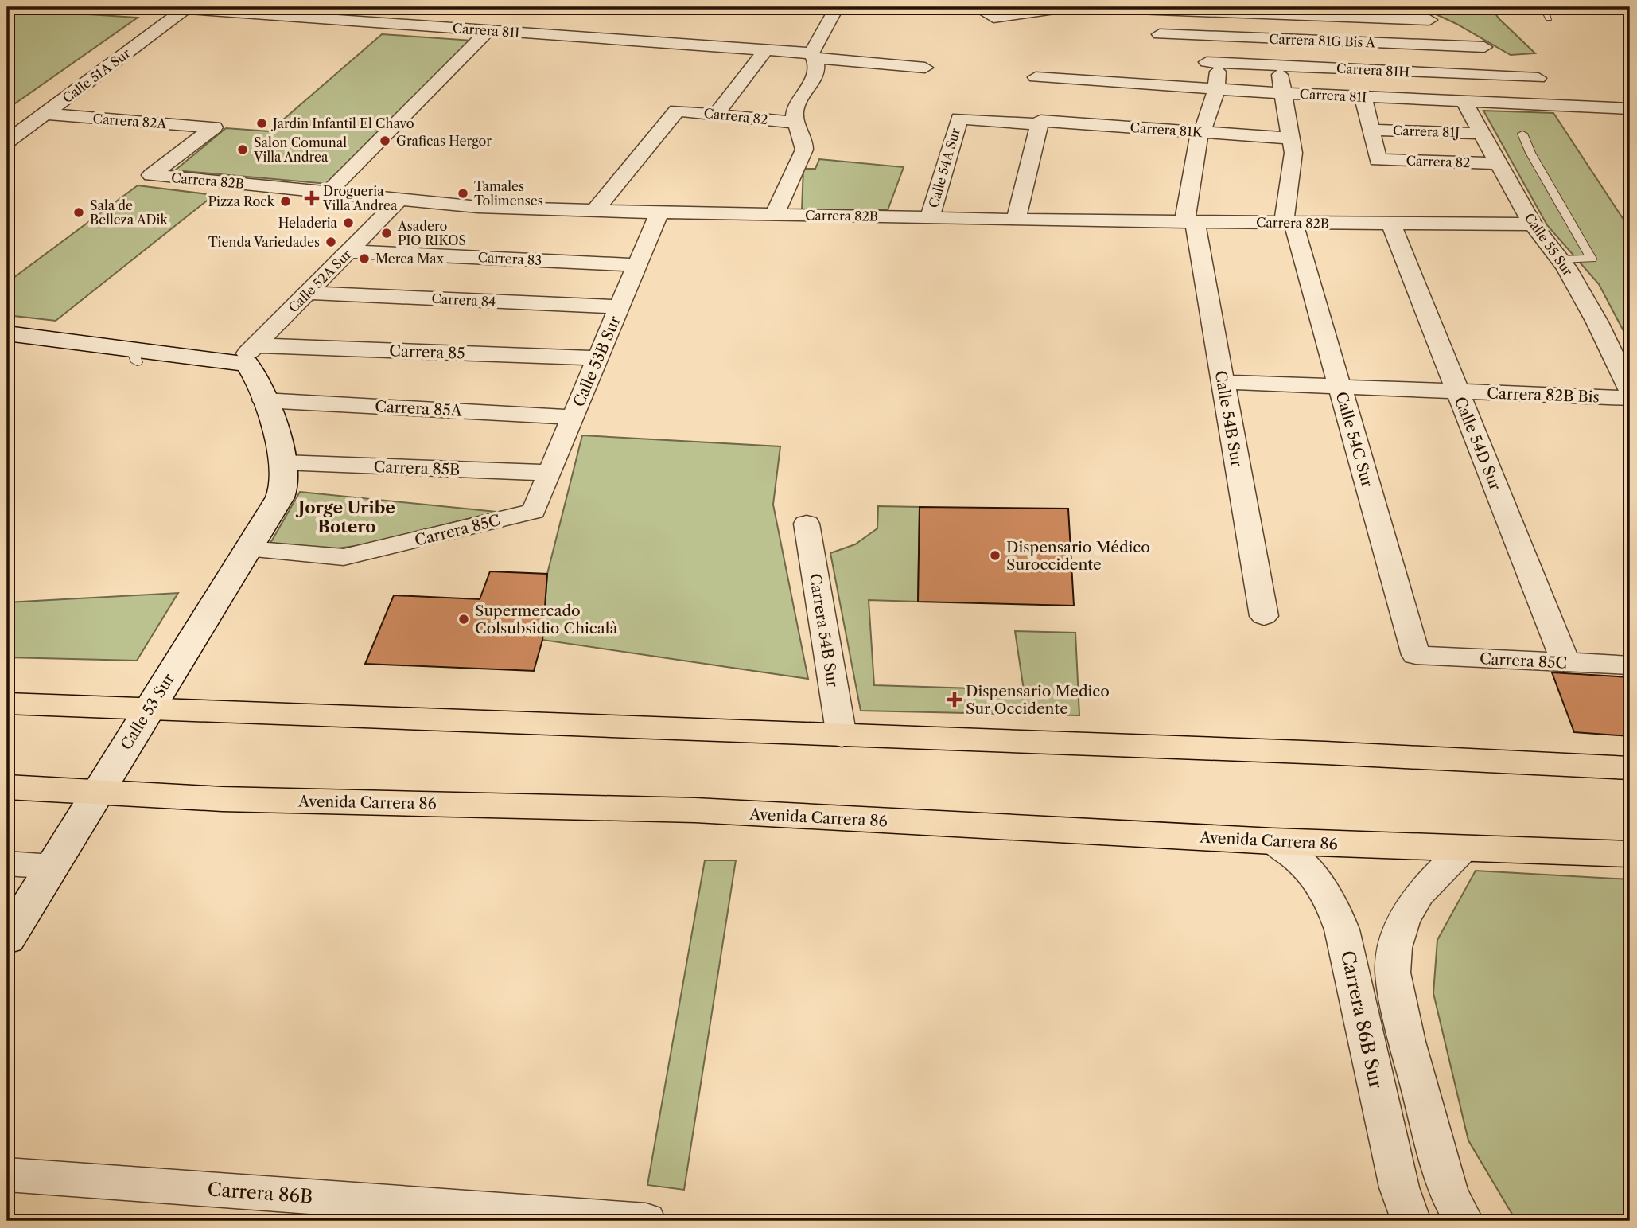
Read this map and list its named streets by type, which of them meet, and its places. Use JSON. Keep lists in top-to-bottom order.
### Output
{
  "streets": {
    "main road": ["Avenida Carrera 86"],
    "street": [
      "Carrera 81I",
      "Carrera 81G Bis A",
      "Carrera 81H",
      "Calle 51A Sur",
      "Carrera 82",
      "Carrera 82A",
      "Carrera 81K",
      "Carrera 81J",
      "Calle 54A Sur",
      "Carrera 82B",
      "Calle 55 Sur",
      "Carrera 83",
      "Calle 52A Sur",
      "Carrera 84",
      "Carrera 85",
      "Calle 53B Sur",
      "Carrera 82B Bis",
      "Carrera 85A",
      "Calle 54B Sur",
      "Calle 54C Sur",
      "Calle 54D Sur",
      "Carrera 85B",
      "Carrera 85C",
      "Carrera 54B Sur",
      "Calle 53 Sur",
      "Carrera 86B Sur",
      "Carrera 86B"
    ]
  },
  "crossings": [
    ["Carrera 81I", "Carrera 81H"],
    ["Carrera 81I", "Calle 51A Sur"],
    ["Carrera 81I", "Calle 55 Sur"],
    ["Carrera 81I", "Calle 54B Sur"],
    ["Carrera 81I", "Calle 54C Sur"],
    ["Carrera 81G Bis A", "Calle 54C Sur"],
    ["Carrera 81H", "Calle 54B Sur"],
    ["Carrera 81H", "Calle 54C Sur"],
    ["Calle 51A Sur", "Carrera 82A"],
    ["Carrera 82", "Carrera 81J"],
    ["Carrera 82", "Carrera 82B"],
    ["Carrera 82", "Calle 55 Sur"],
    ["Carrera 82A", "Carrera 82B"],
    ["Carrera 81K", "Calle 54A Sur"],
    ["Carrera 81K", "Calle 54B Sur"],
    ["Carrera 81K", "Calle 54C Sur"],
    ["Carrera 81J", "Calle 55 Sur"],
    ["Calle 54A Sur", "Carrera 82B"],
    ["Carrera 82B", "Calle 55 Sur"],
    ["Carrera 82B", "Calle 52A Sur"],
    ["Carrera 82B", "Calle 53B Sur"],
    ["Carrera 82B", "Calle 54B Sur"],
    ["Carrera 82B", "Calle 54C Sur"],
    ["Carrera 82B", "Calle 54D Sur"],
    ["Carrera 83", "Calle 52A Sur"],
    ["Carrera 83", "Calle 53B Sur"],
    ["Calle 52A Sur", "Carrera 84"],
    ["Calle 52A Sur", "Carrera 85"],
    ["Carrera 84", "Calle 53B Sur"],
    ["Carrera 85", "Calle 53B Sur"],
    ["Calle 53B Sur", "Carrera 85A"],
    ["Calle 53B Sur", "Carrera 85B"],
    ["Calle 53B Sur", "Carrera 85C"],
    ["Carrera 82B Bis", "Calle 54B Sur"],
    ["Carrera 82B Bis", "Calle 54C Sur"],
    ["Carrera 82B Bis", "Calle 54D Sur"],
    ["Calle 54C Sur", "Carrera 85C"],
    ["Calle 54D Sur", "Carrera 85C"],
    ["Carrera 85B", "Calle 53 Sur"],
    ["Carrera 85C", "Calle 53 Sur"],
    ["Calle 53 Sur", "Avenida Carrera 86"],
    ["Avenida Carrera 86", "Carrera 86B Sur"]
  ],
  "districts": ["Jorge Uribe Botero"],
  "places": {
    "other": [
      "Jardin Infantil El Chavo",
      "Graficas Hergor",
      "Salon Comunal Villa Andrea",
      "Tamales Tolimenses",
      "Pizza Rock",
      "Sala de Belleza ADik",
      "Heladeria",
      "Asadero PIO RIKOS",
      "Tienda Variedades",
      "Merca Max",
      "Dispensario Médico Suroccidente",
      "Supermercado Colsubsidio Chicalà"
    ],
    "health": ["Drogueria Villa Andrea", "Dispensario Medico Sur Occidente"]
  }
}
